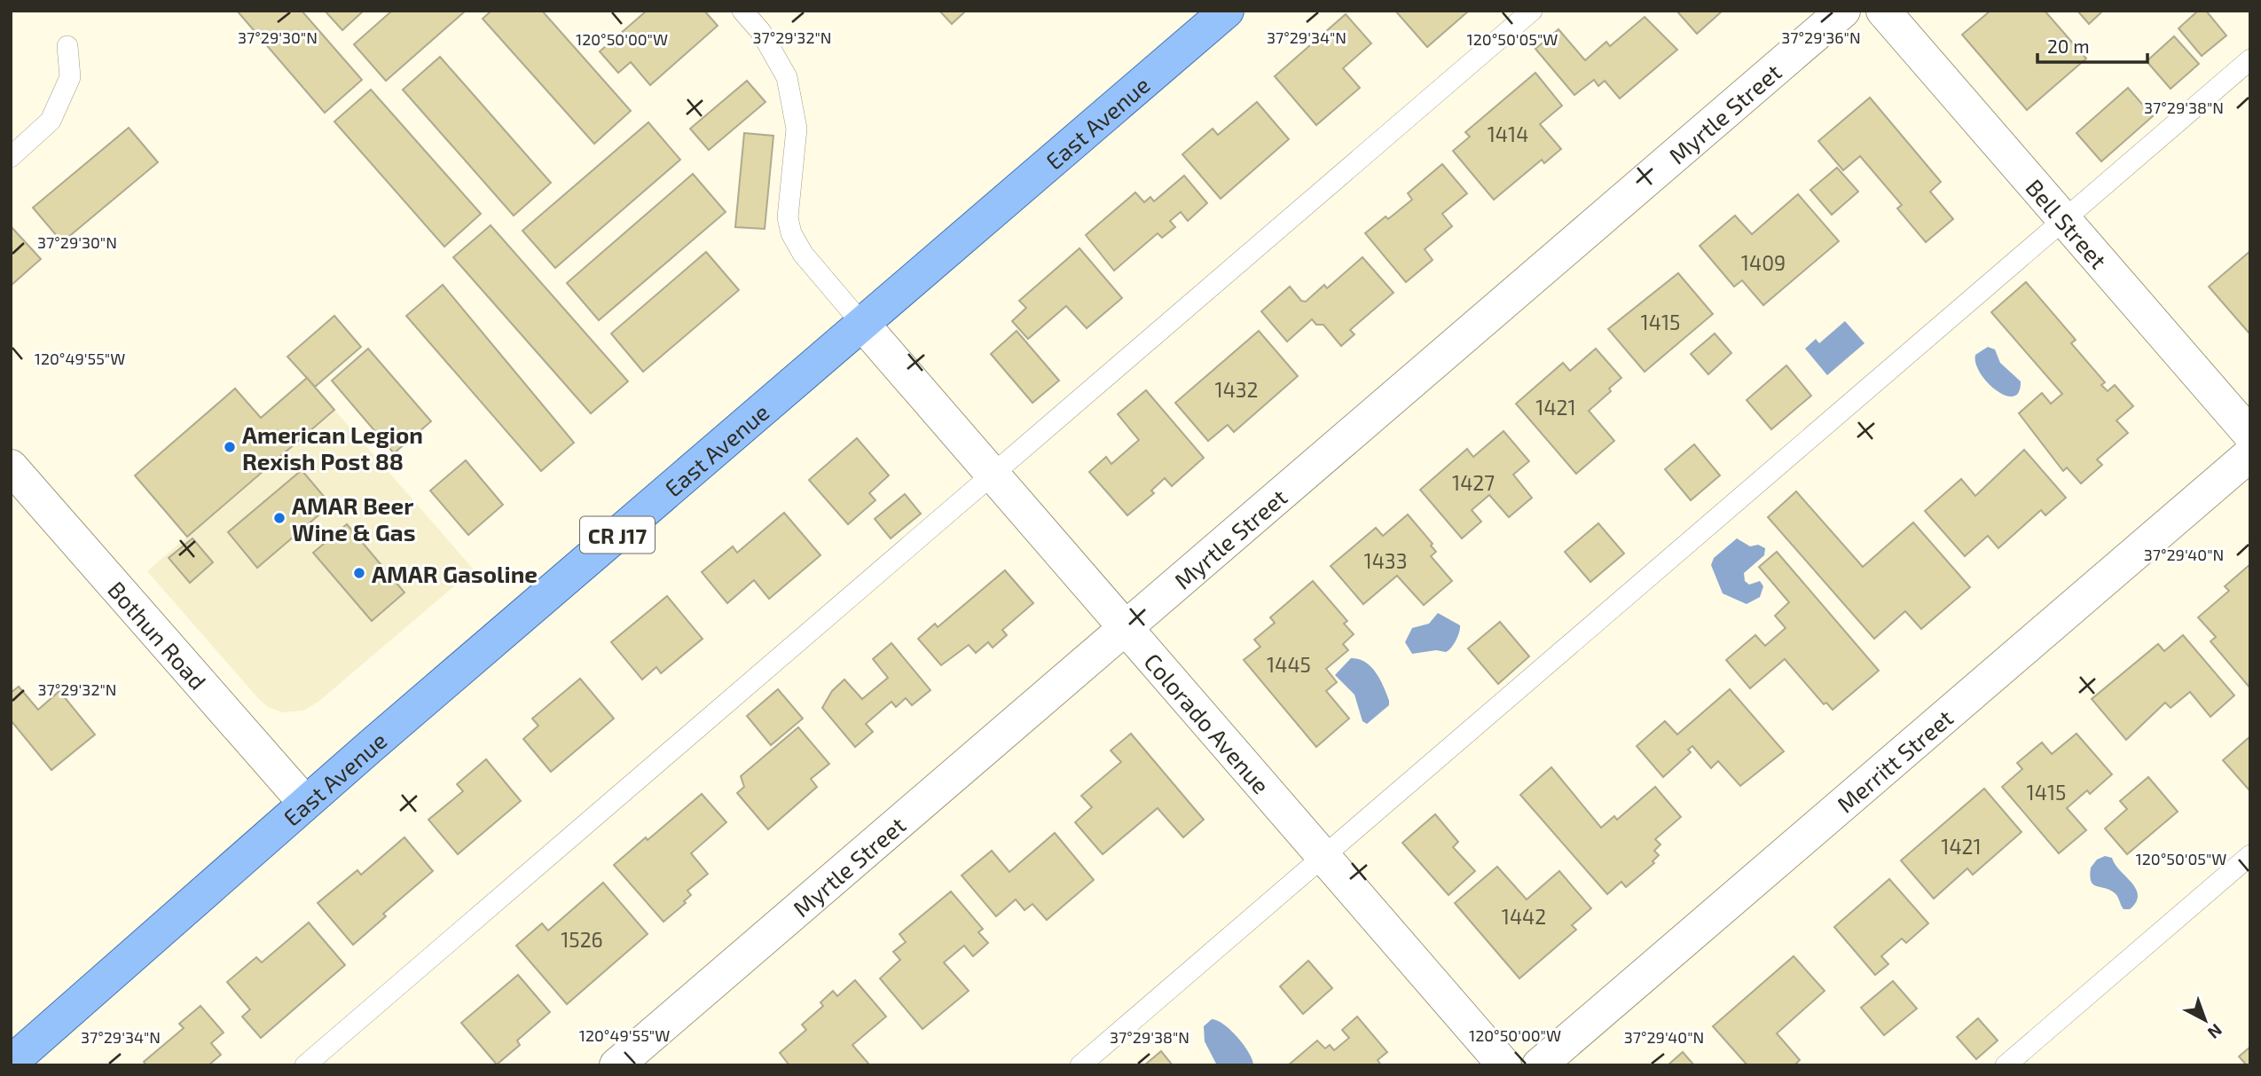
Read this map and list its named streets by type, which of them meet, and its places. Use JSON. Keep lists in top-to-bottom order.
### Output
{
  "streets": {
    "main road": ["East Avenue", "CR J17"],
    "street": [
      "Myrtle Street",
      "Bell Street",
      "Bothun Road",
      "Colorado Avenue",
      "Merritt Street"
    ]
  },
  "crossings": [
    ["Myrtle Street", "Colorado Avenue"],
    ["East Avenue", "Bothun Road"],
    ["East Avenue", "Colorado Avenue"]
  ],
  "places": ["American Legion Rexish Post 88", "AMAR Beer Wine & Gas", "AMAR Gasoline"],
  "house_numbers": [
    "1414",
    "1409",
    "1415",
    "1432",
    "1421",
    "1427",
    "1433",
    "1445",
    "1415",
    "1421",
    "1442",
    "1526"
  ],
  "scale_bar": "20 m",
  "north": "bottom right",
  "coordinates": [
    "37°29'30\"N",
    "37°29'32\"N",
    "37°29'34\"N",
    "37°29'36\"N",
    "120°50'00\"W",
    "120°50'05\"W",
    "37°29'38\"N",
    "120°49'55\"W",
    "37°29'40\"N"
  ]
}
